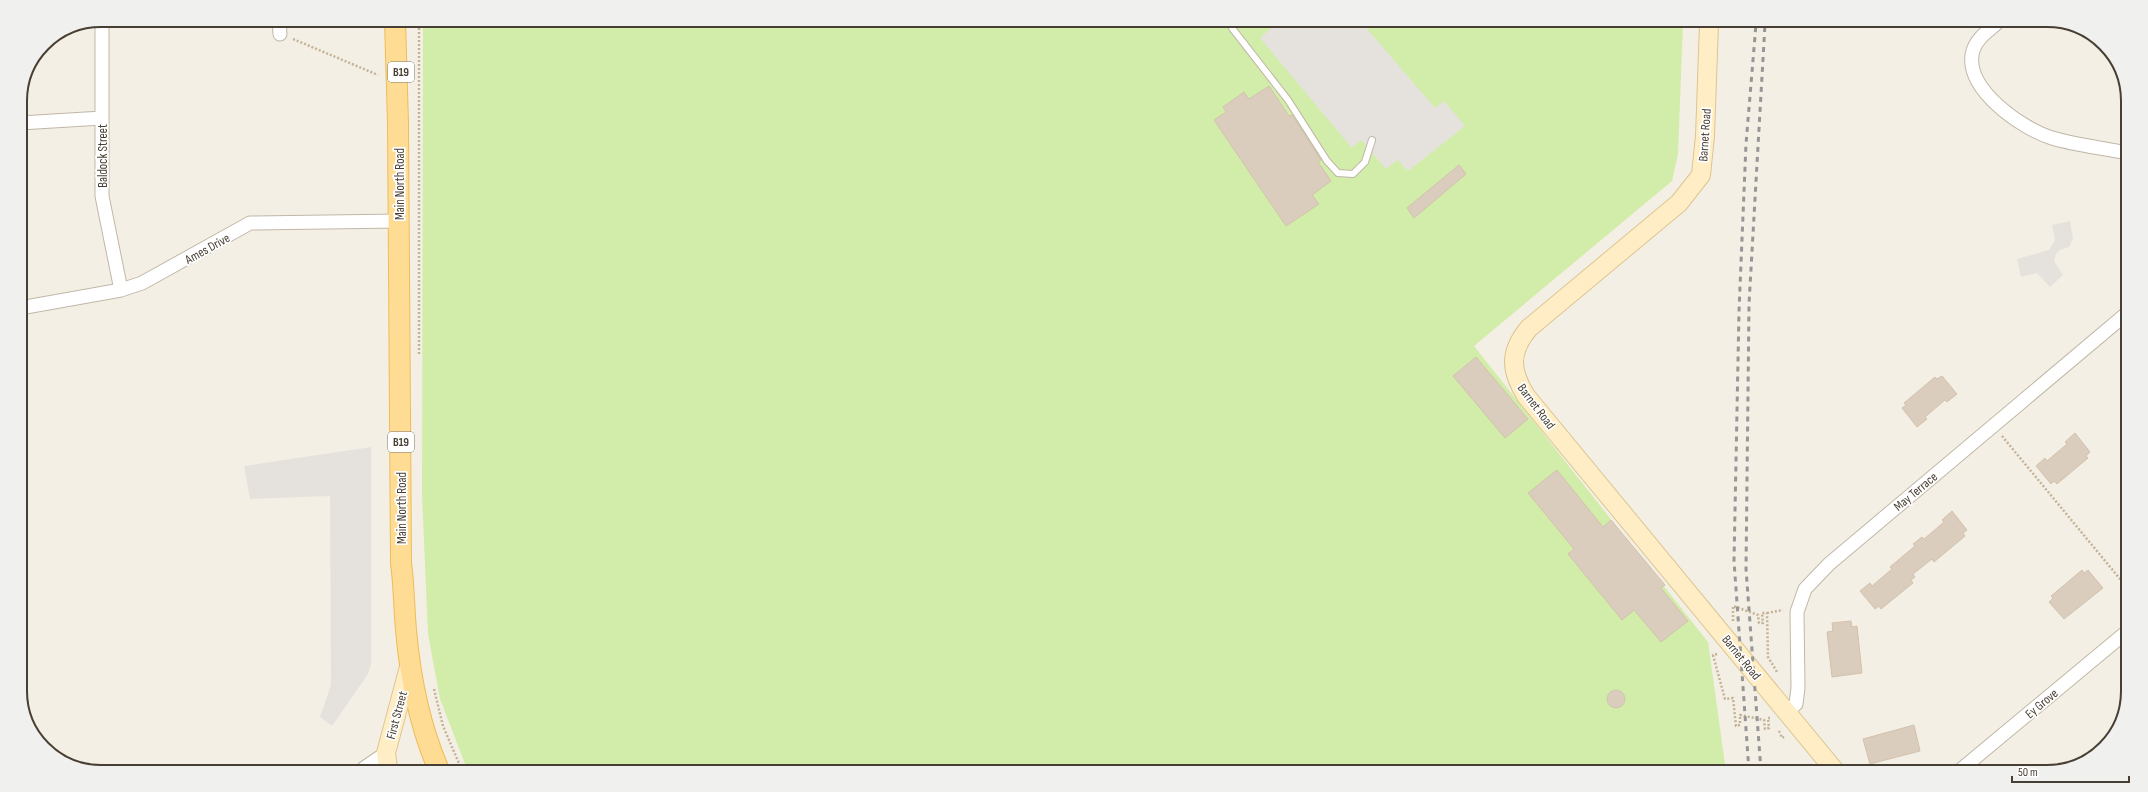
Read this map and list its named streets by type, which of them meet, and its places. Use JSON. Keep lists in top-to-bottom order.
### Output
{
  "streets": {
    "main road": ["B19", "Main North Road"],
    "street": [
      "Barnet Road",
      "Baldock Street",
      "Ames Drive",
      "May Terrace",
      "Ey Grove",
      "First Street"
    ]
  },
  "crossings": [
    ["Barnet Road", "May Terrace"],
    ["Baldock Street", "Ames Drive"],
    ["Main North Road", "Ames Drive"],
    ["Main North Road", "First Street"]
  ],
  "scale_bar": "50 m"
}
